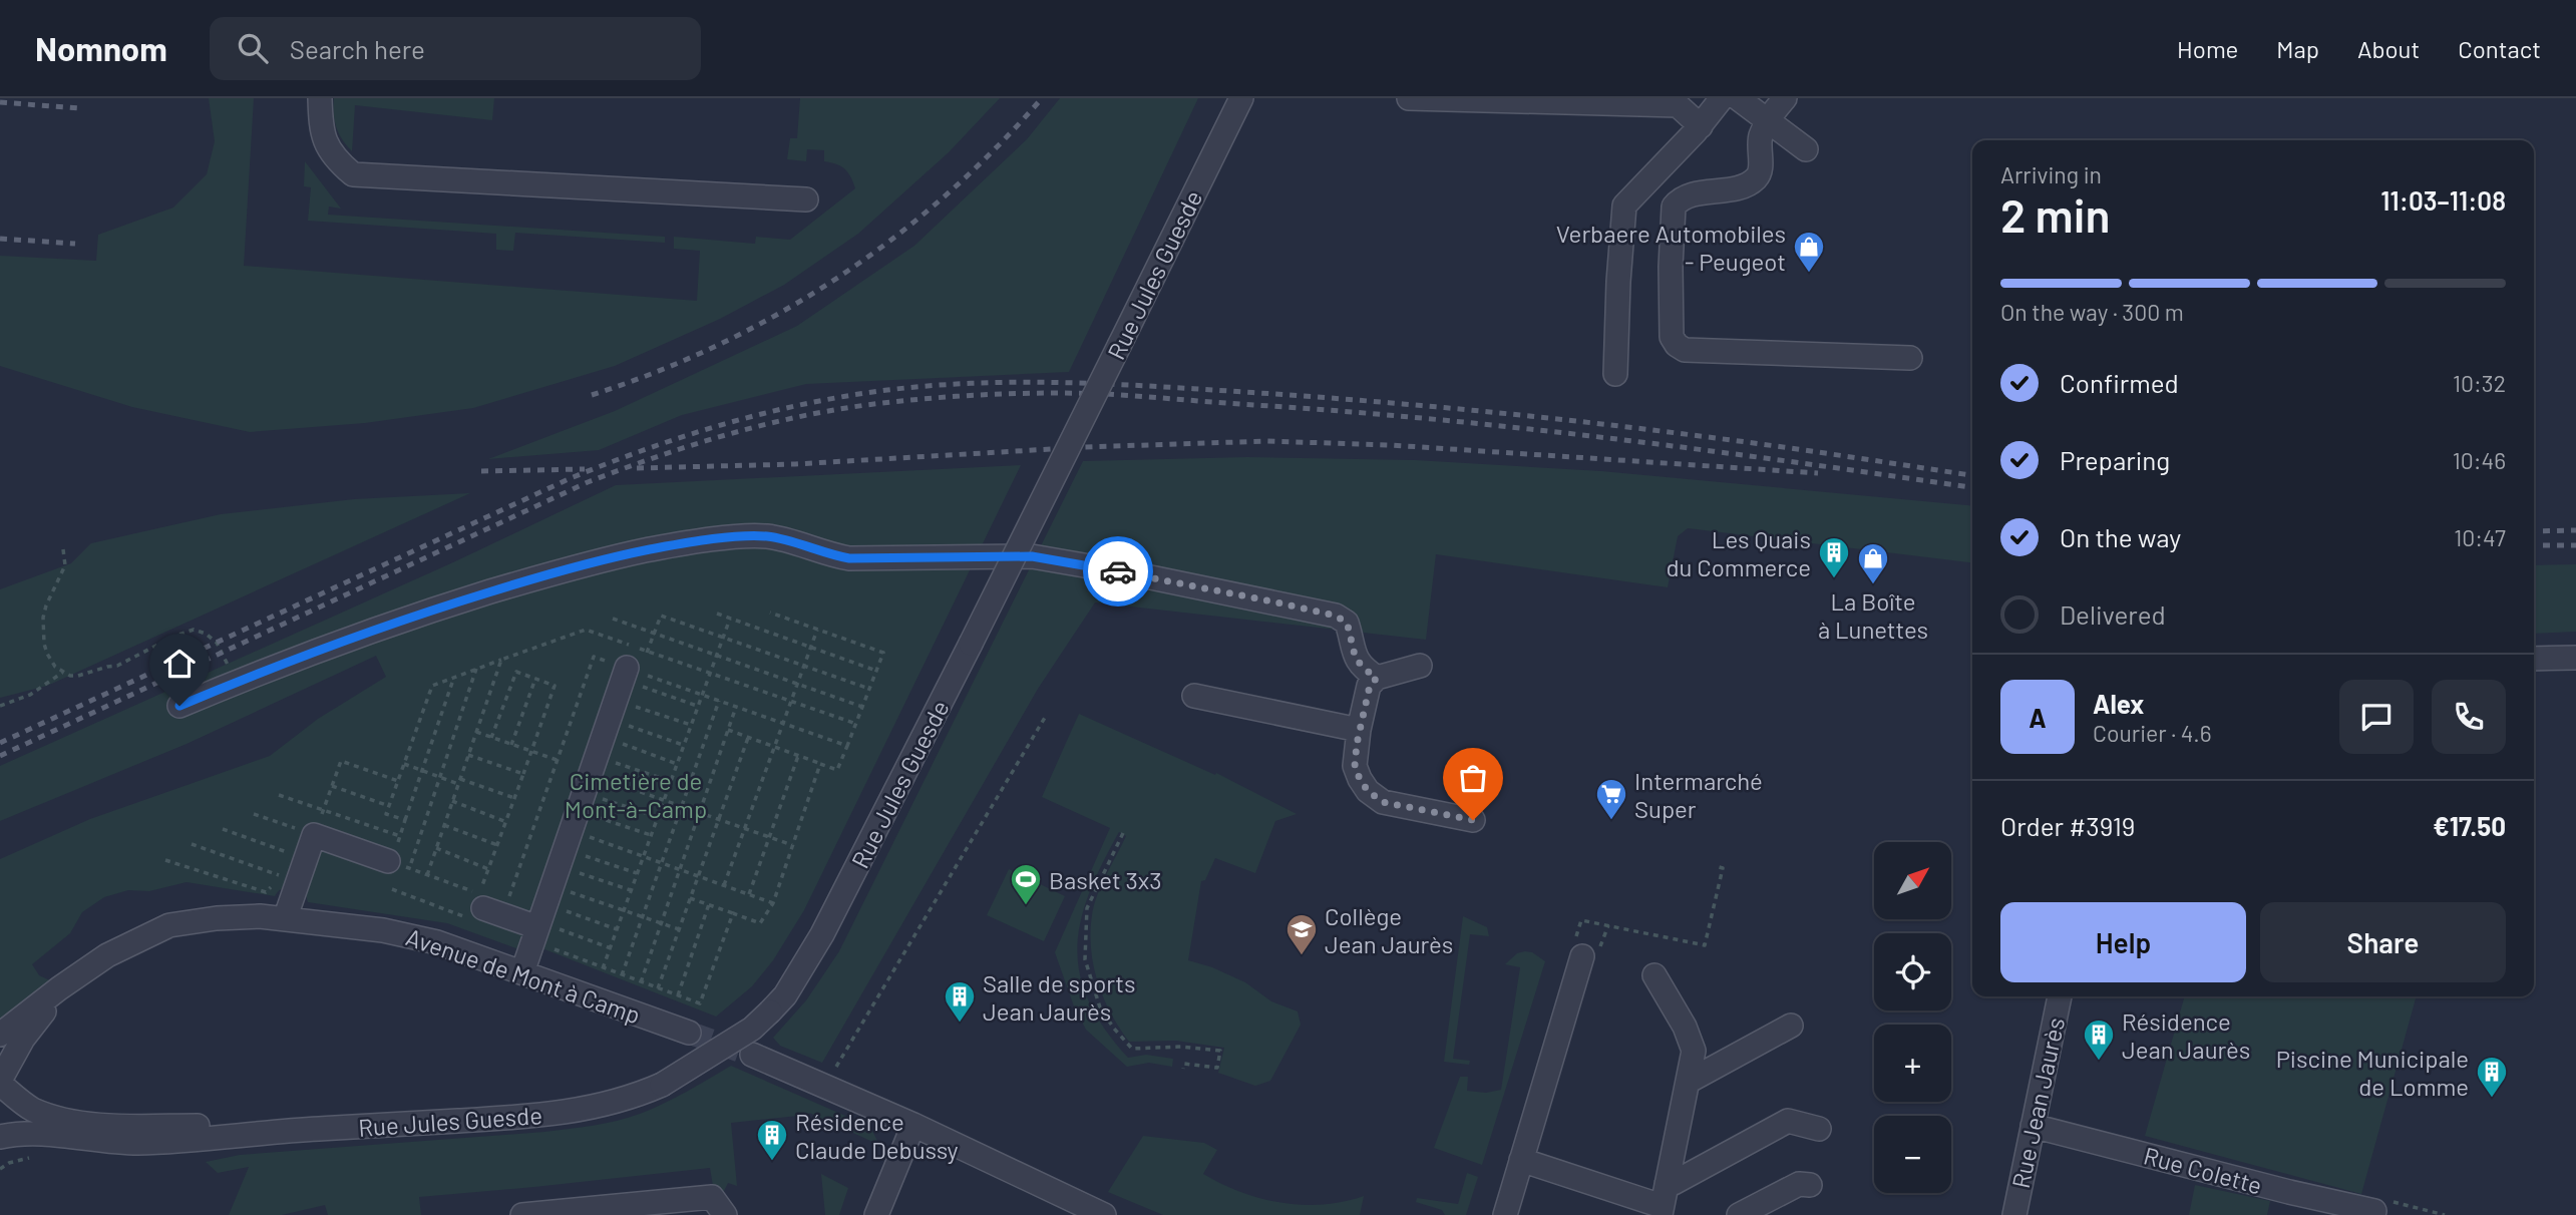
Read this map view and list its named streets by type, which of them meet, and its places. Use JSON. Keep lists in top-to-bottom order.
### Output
{
  "streets": {
    "street": [
      "Rue Jules Guesde",
      "Avenue de Mont à Camp",
      "Rue Jean Jaurès",
      "Rue Colette"
    ]
  },
  "crossings": [
    ["Rue Jules Guesde", "Avenue de Mont à Camp"],
    ["Rue Jean Jaurès", "Rue Colette"]
  ],
  "parks": ["Cimetière de Mont-à-Camp"],
  "places": {
    "shop": ["Verbaere Automobiles - Peugeot", "La Boîte à Lunettes"],
    "building": [
      "Les Quais du Commerce",
      "Salle de sports Jean Jaurès",
      "Résidence Jean Jaurès",
      "Piscine Municipale de Lomme",
      "Résidence Claude Debussy"
    ],
    "supermarket": ["Intermarché Super"],
    "sports": ["Basket 3x3"],
    "school or university": ["Collège Jean Jaurès"]
  },
  "north": "top right",
  "page": {
    "header": "Nomnom",
    "search": "Search here",
    "nav": [
      "Home",
      "Map",
      "About",
      "Contact"
    ],
    "heading": ["2 min", "Arriving in", "11:03–11:08"],
    "panel": [
      "Alex",
      "Courier · 4.6",
      "Order #3919",
      "€17.50"
    ],
    "bar": "On the way · 300 m",
    "list": [
      ["Confirmed", "10:32"],
      ["Preparing", "10:46"],
      ["On the way", "10:47"],
      "Delivered"
    ],
    "round": "A",
    "map_buttons": ["+", "−"],
    "buttons": ["Help", "Share"]
  }
}
